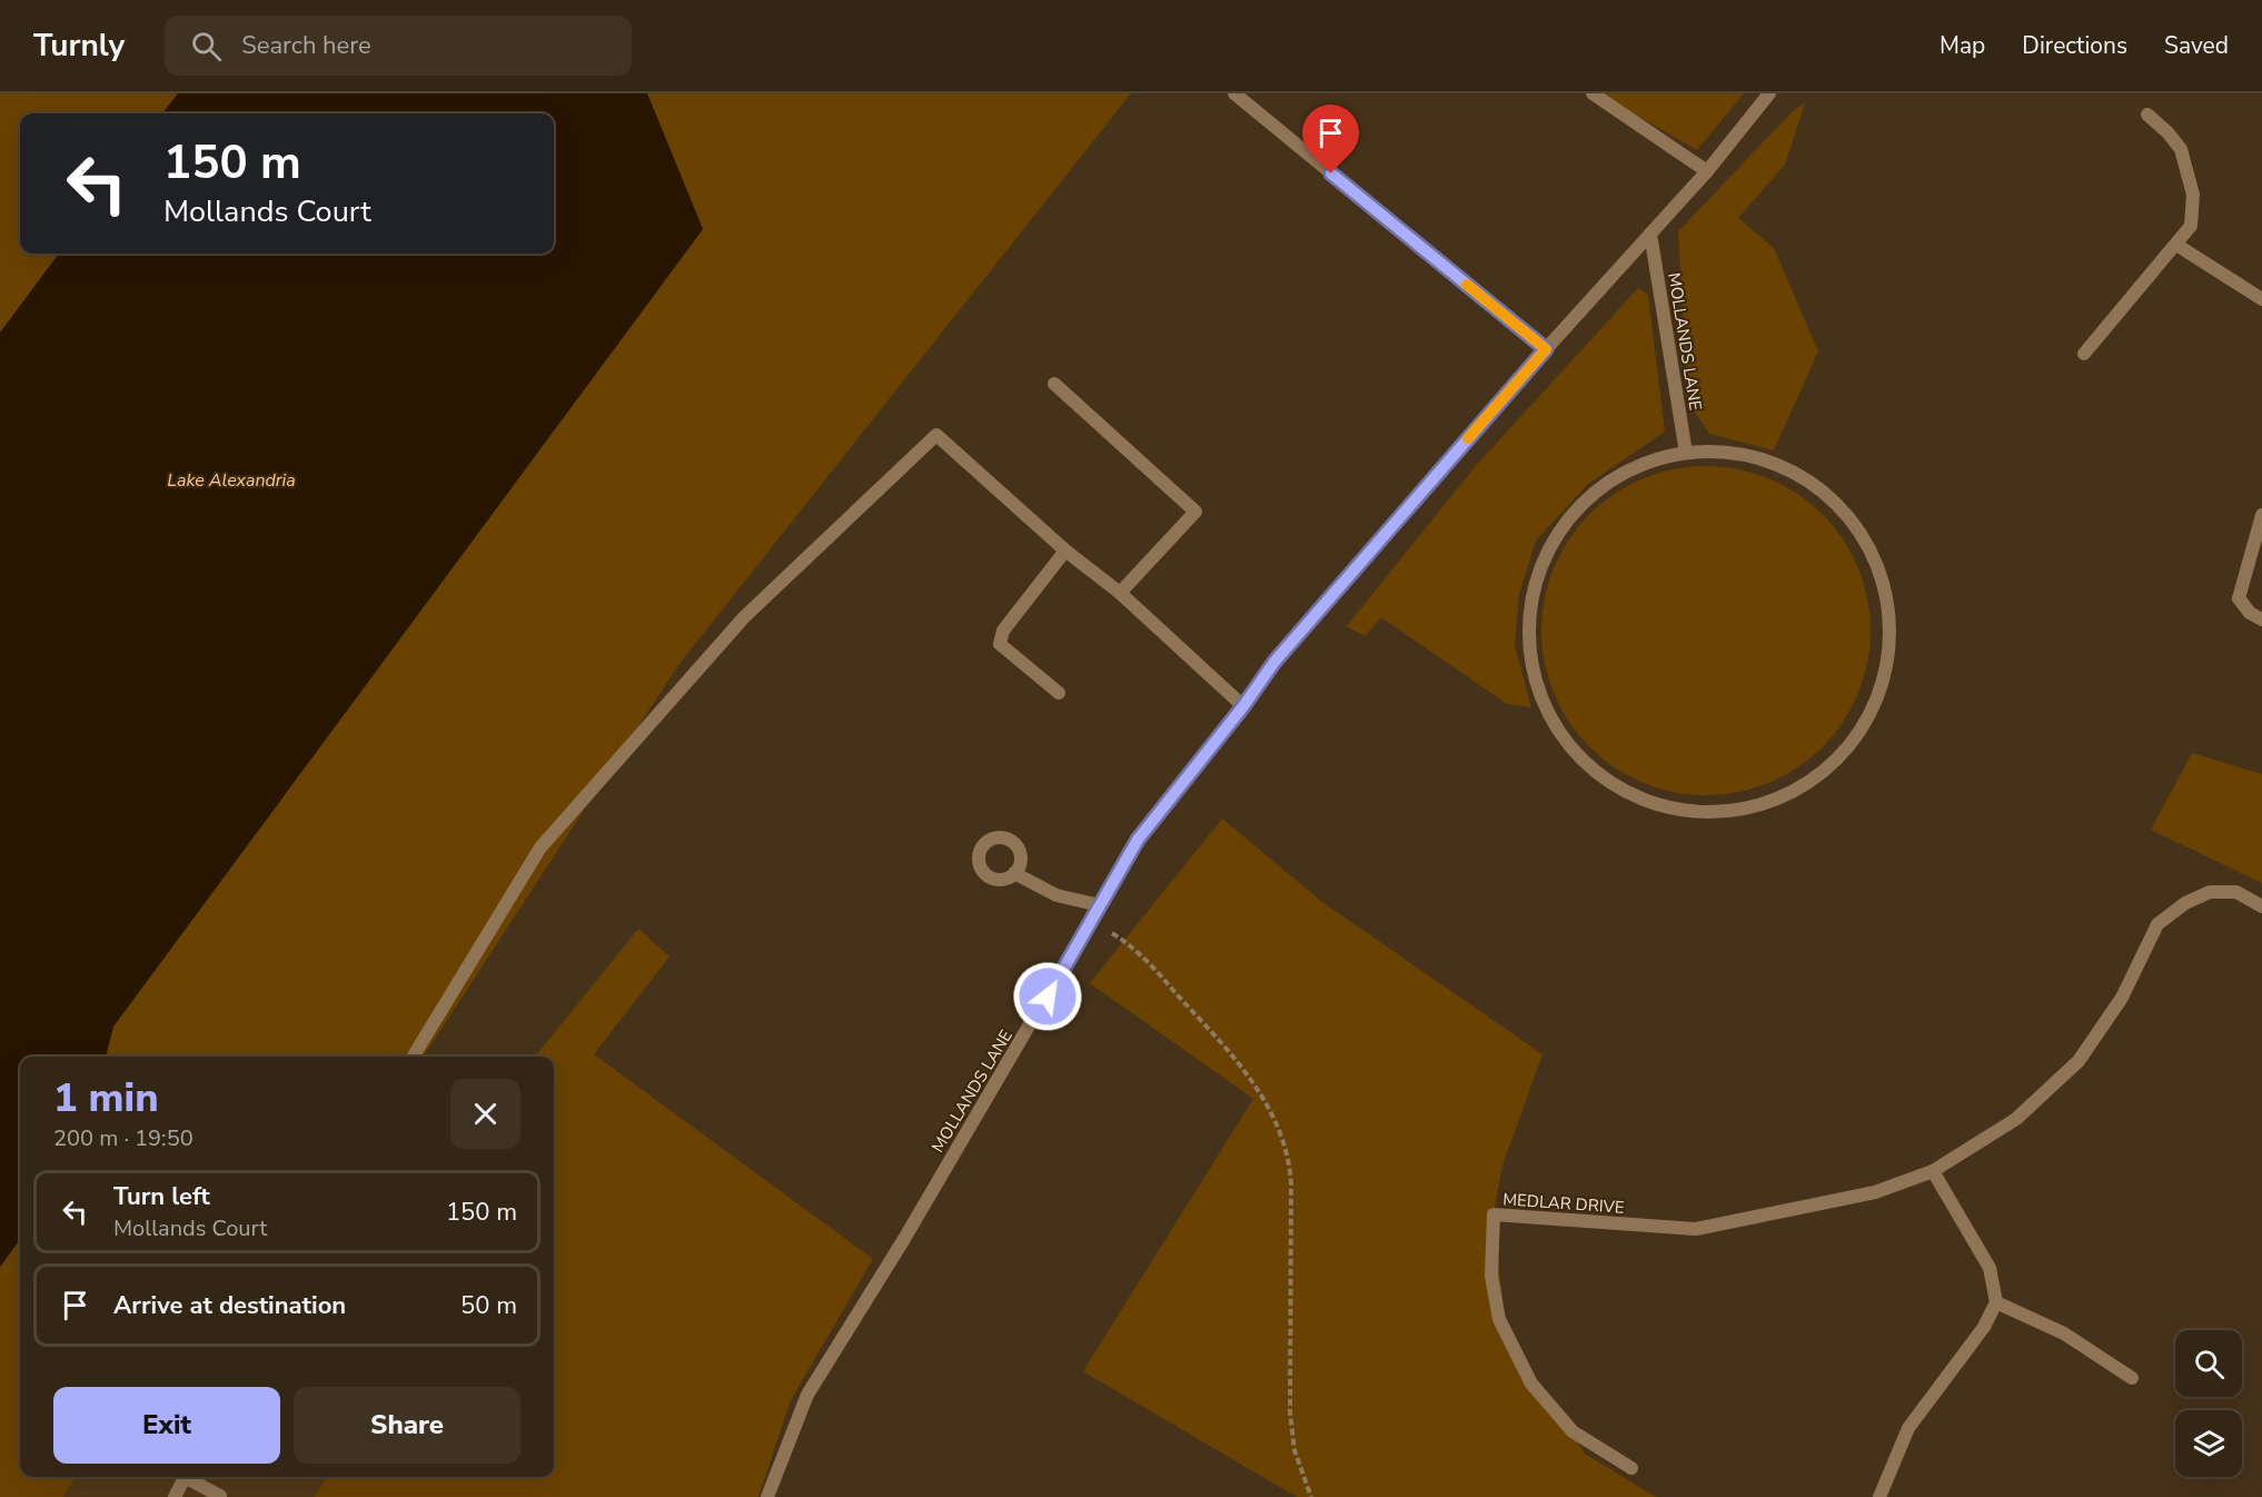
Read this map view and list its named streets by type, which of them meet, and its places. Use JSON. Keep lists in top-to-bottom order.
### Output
{
  "streets": {
    "street": ["MOLLANDS LANE", "MEDLAR DRIVE"]
  },
  "water": ["Lake Alexandria"],
  "page": {
    "header": "Turnly",
    "search": "Search here",
    "nav": ["Map", "Directions", "Saved"],
    "turn": ["150 m", "Mollands Court"],
    "heading": ["1 min", "200 m · 19:50"],
    "list": [
      {
        "name": "Turn left",
        "note": "Mollands Court",
        "value": "150 m"
      },
      {
        "name": "Arrive at destination",
        "value": "50 m"
      }
    ],
    "buttons": ["Exit", "Share"]
  }
}
